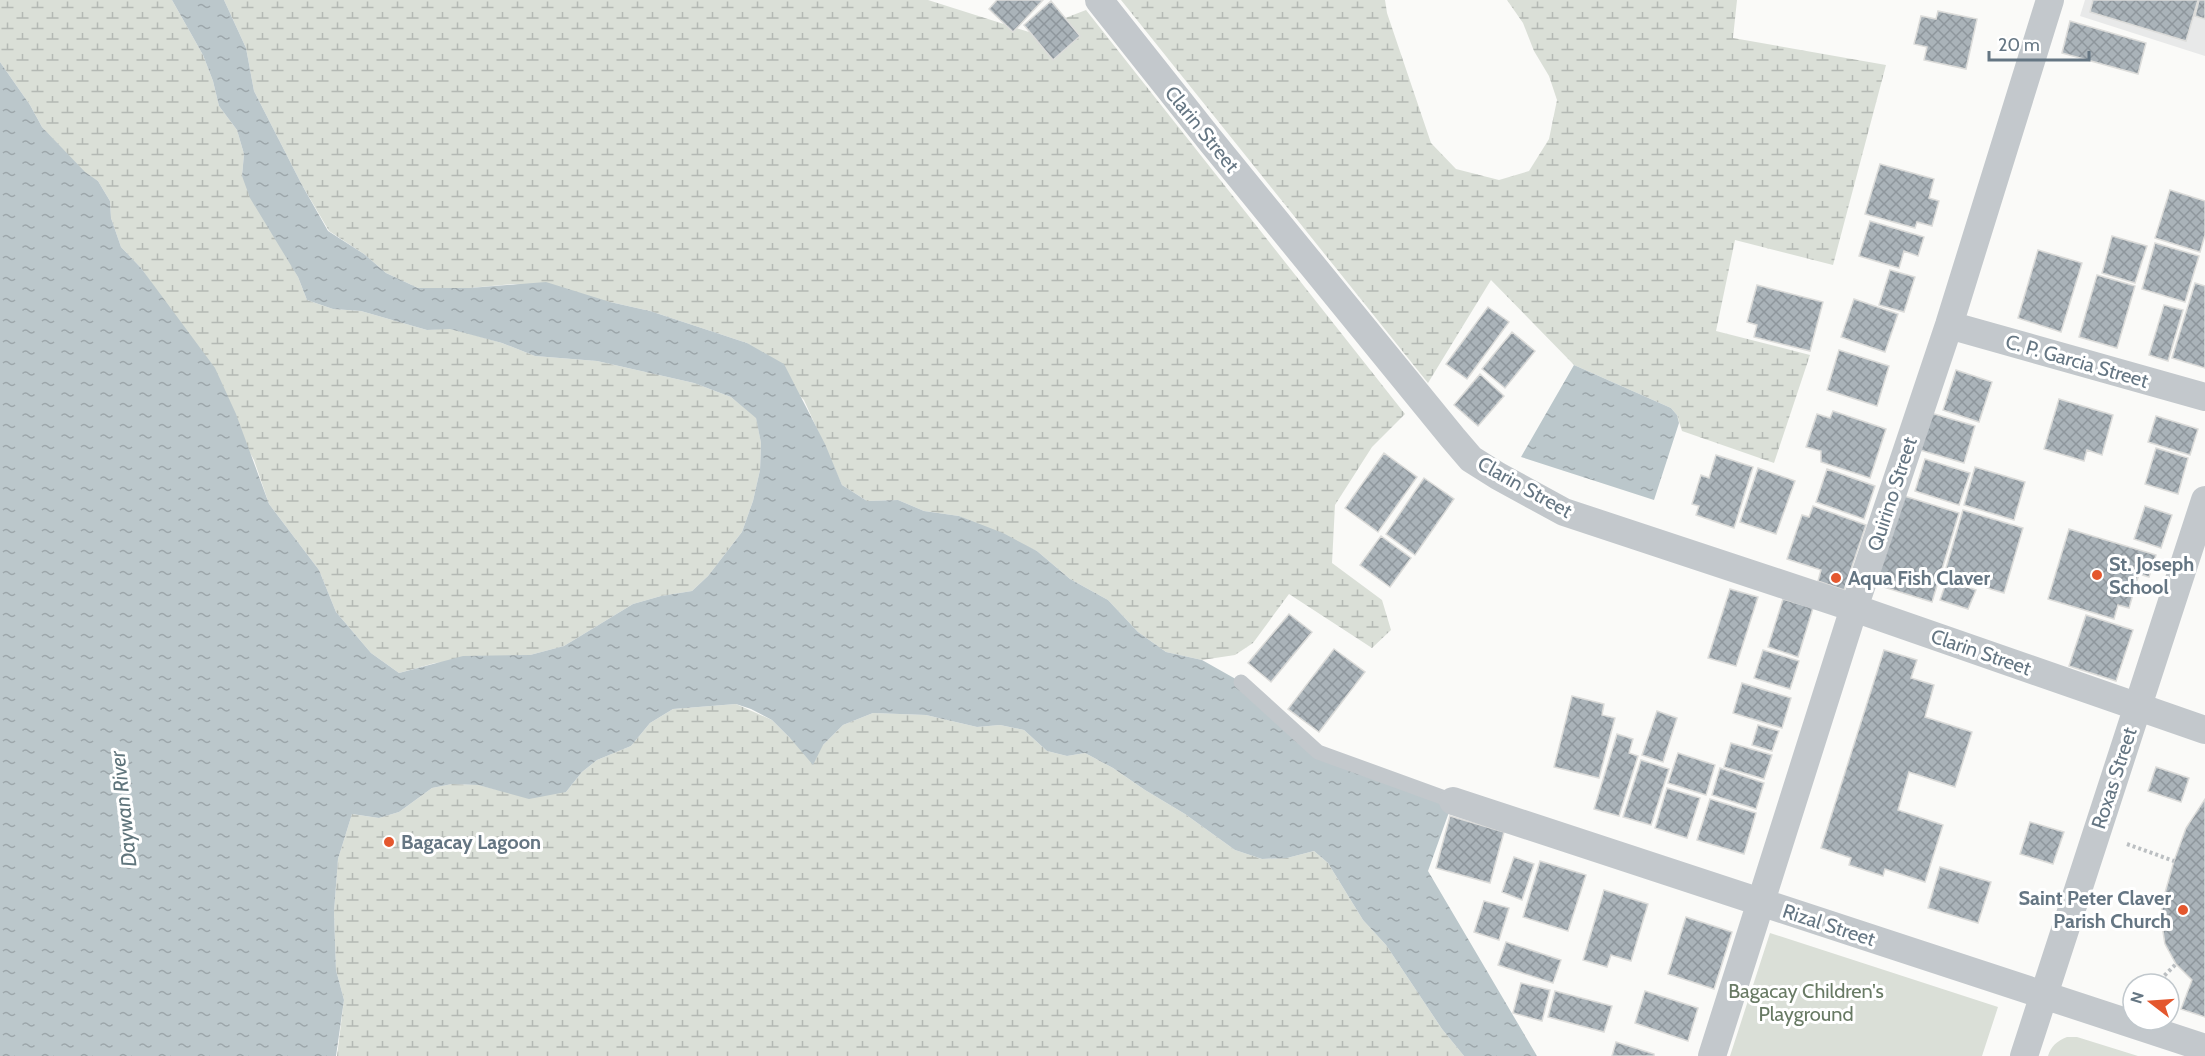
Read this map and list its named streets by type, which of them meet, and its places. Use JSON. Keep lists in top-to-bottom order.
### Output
{
  "streets": {
    "street": [
      "Clarin Street",
      "C. P. Garcia Street",
      "Quirino Street",
      "Roxas Street",
      "Rizal Street"
    ]
  },
  "crossings": [
    ["Clarin Street", "Quirino Street"],
    ["Clarin Street", "Roxas Street"],
    ["C. P. Garcia Street", "Quirino Street"],
    ["Quirino Street", "Rizal Street"],
    ["Roxas Street", "Rizal Street"]
  ],
  "water": ["Daywan River"],
  "parks": ["Bagacay Children's Playground"],
  "places": [
    "St. Joseph School",
    "Aqua Fish Claver",
    "Bagacay Lagoon",
    "Saint Peter Claver Parish Church"
  ],
  "scale_bar": "20 m",
  "north": "left"
}
